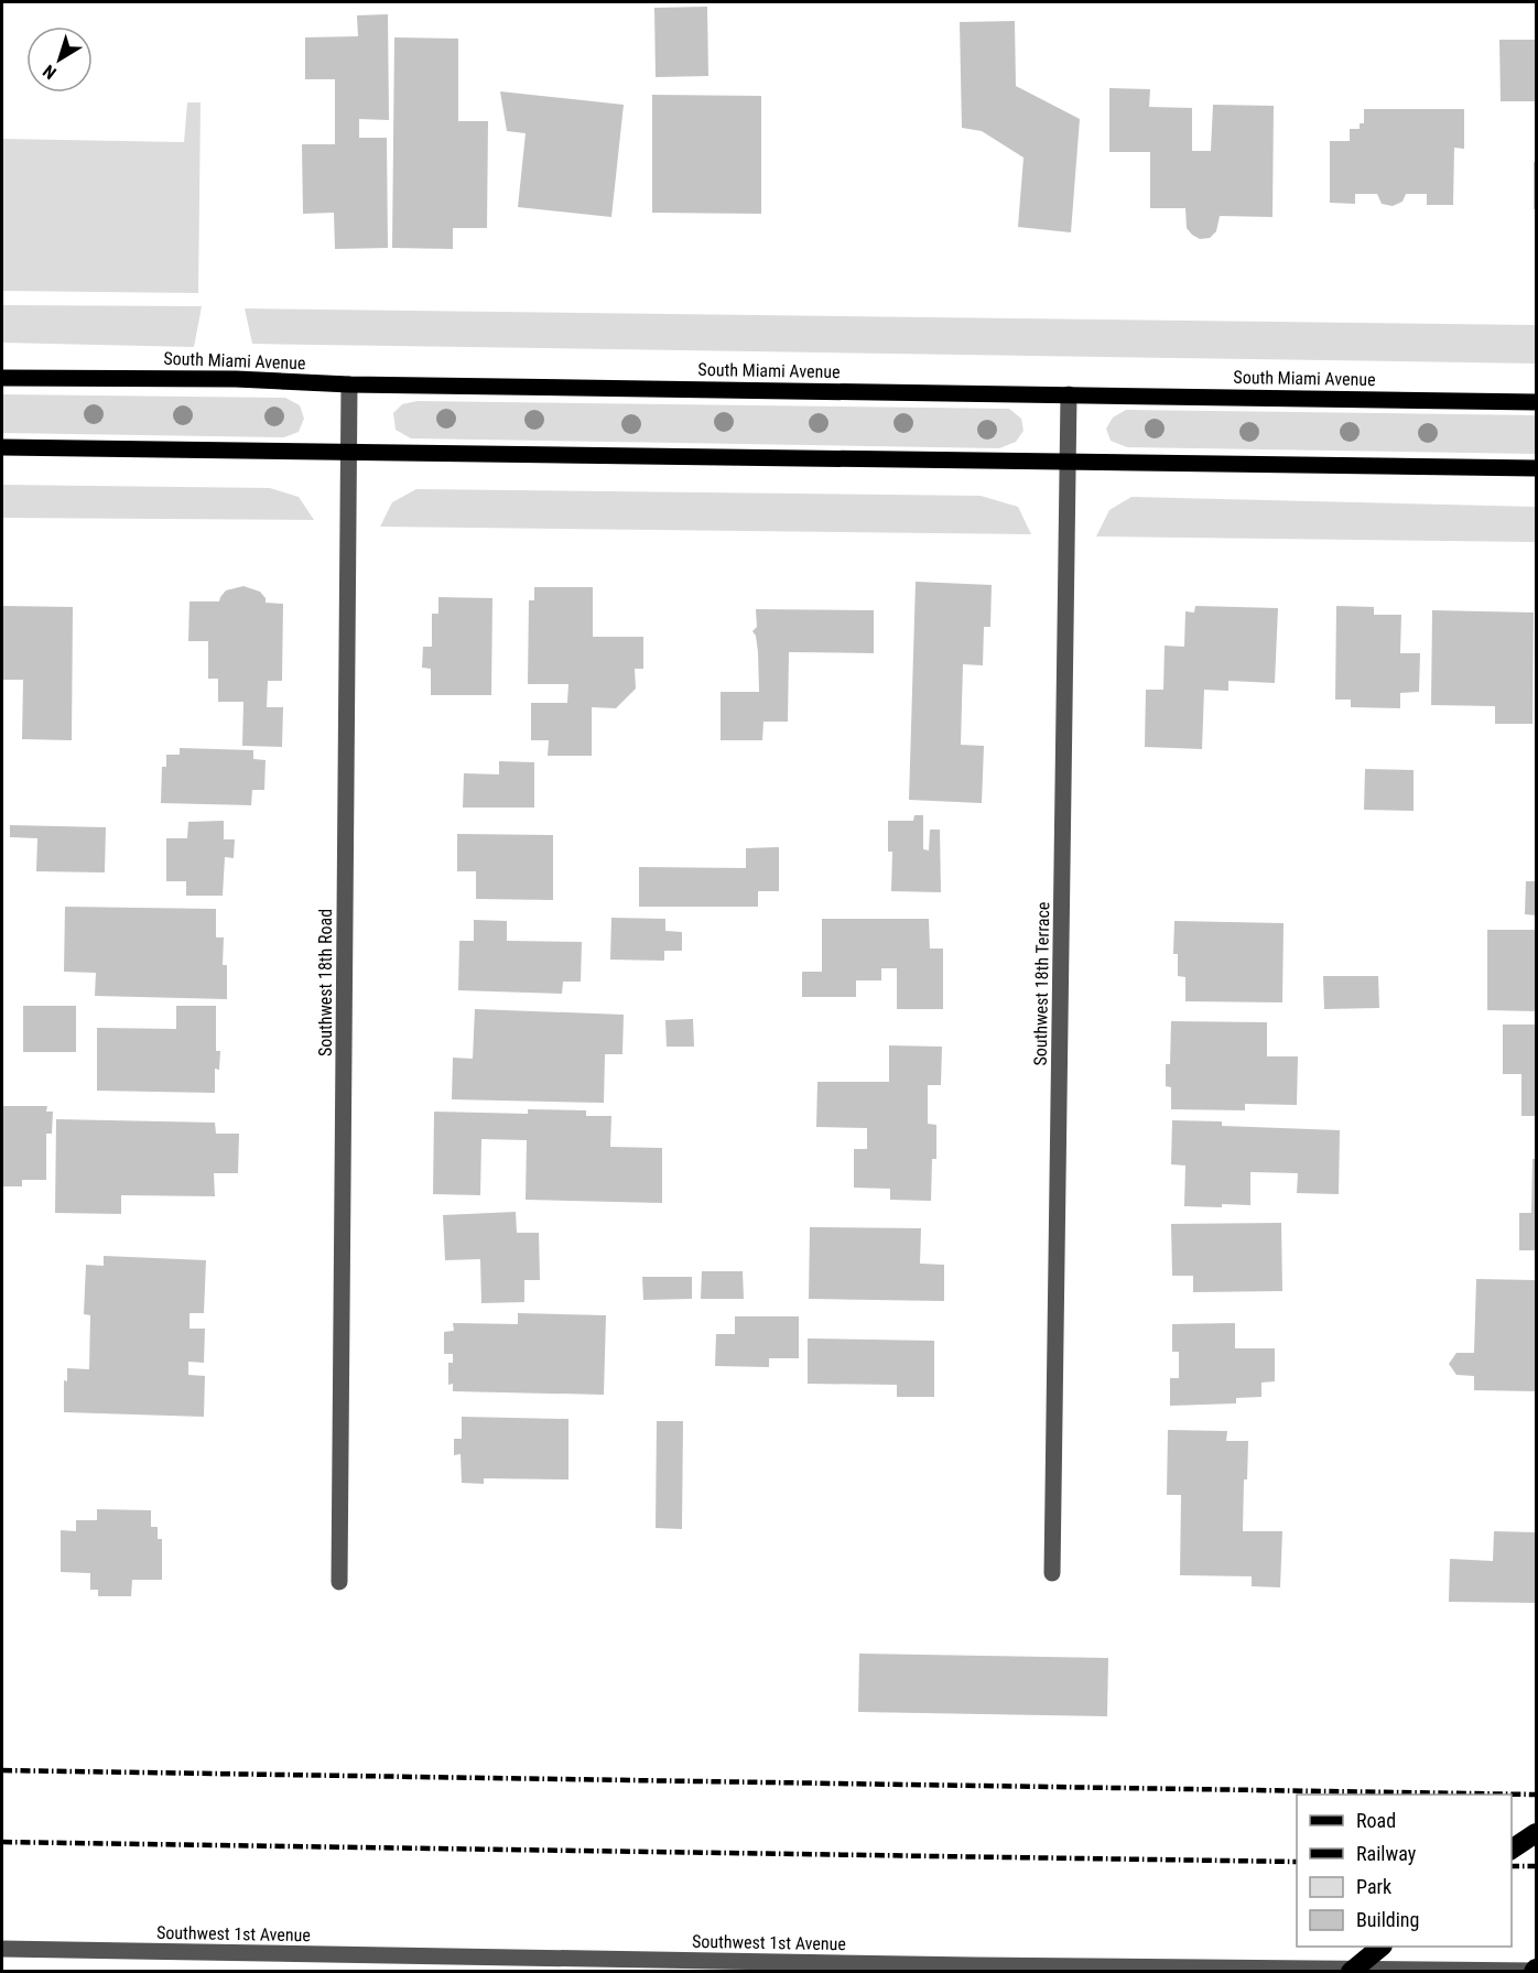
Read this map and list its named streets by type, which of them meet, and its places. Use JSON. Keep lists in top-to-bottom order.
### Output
{
  "streets": {
    "main road": ["South Miami Avenue"],
    "street": ["Southwest 18th Road", "Southwest 18th Terrace", "Southwest 1st Avenue"]
  },
  "crossings": [
    ["South Miami Avenue", "Southwest 18th Road"],
    ["South Miami Avenue", "Southwest 18th Terrace"]
  ],
  "legend": [
    "Road",
    "Railway",
    "Park",
    "Building"
  ],
  "north": "bottom left"
}
